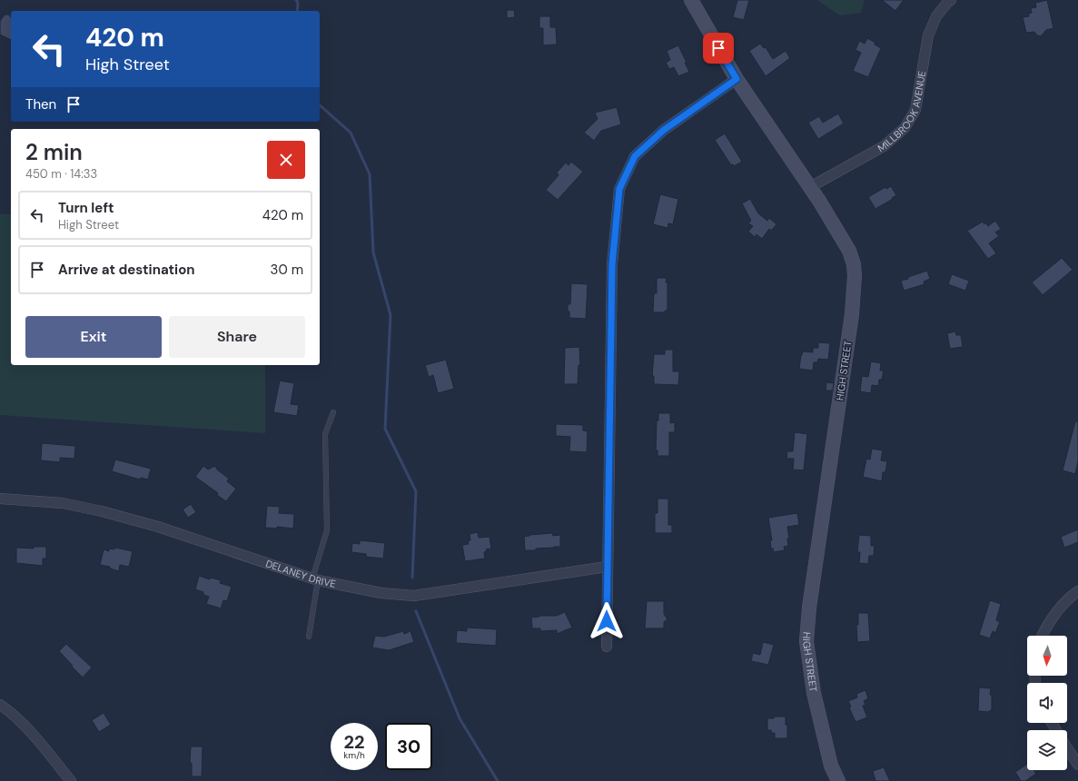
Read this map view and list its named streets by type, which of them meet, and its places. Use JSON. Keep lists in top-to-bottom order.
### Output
{
  "streets": {
    "street": ["MILLBROOK AVENUE", "HIGH STREET", "DELANEY DRIVE"]
  },
  "crossings": [
    ["MILLBROOK AVENUE", "HIGH STREET"]
  ],
  "north": "bottom",
  "page": {
    "turn": ["420 m", "High Street"],
    "then": "Then",
    "heading": ["2 min", "450 m · 14:33"],
    "list": [
      {
        "name": "Turn left",
        "note": "High Street",
        "value": "420 m"
      },
      {
        "name": "Arrive at destination",
        "value": "30 m"
      }
    ],
    "buttons": ["Exit", "Share"],
    "speed": "22 km/h",
    "limit": "30"
  }
}
